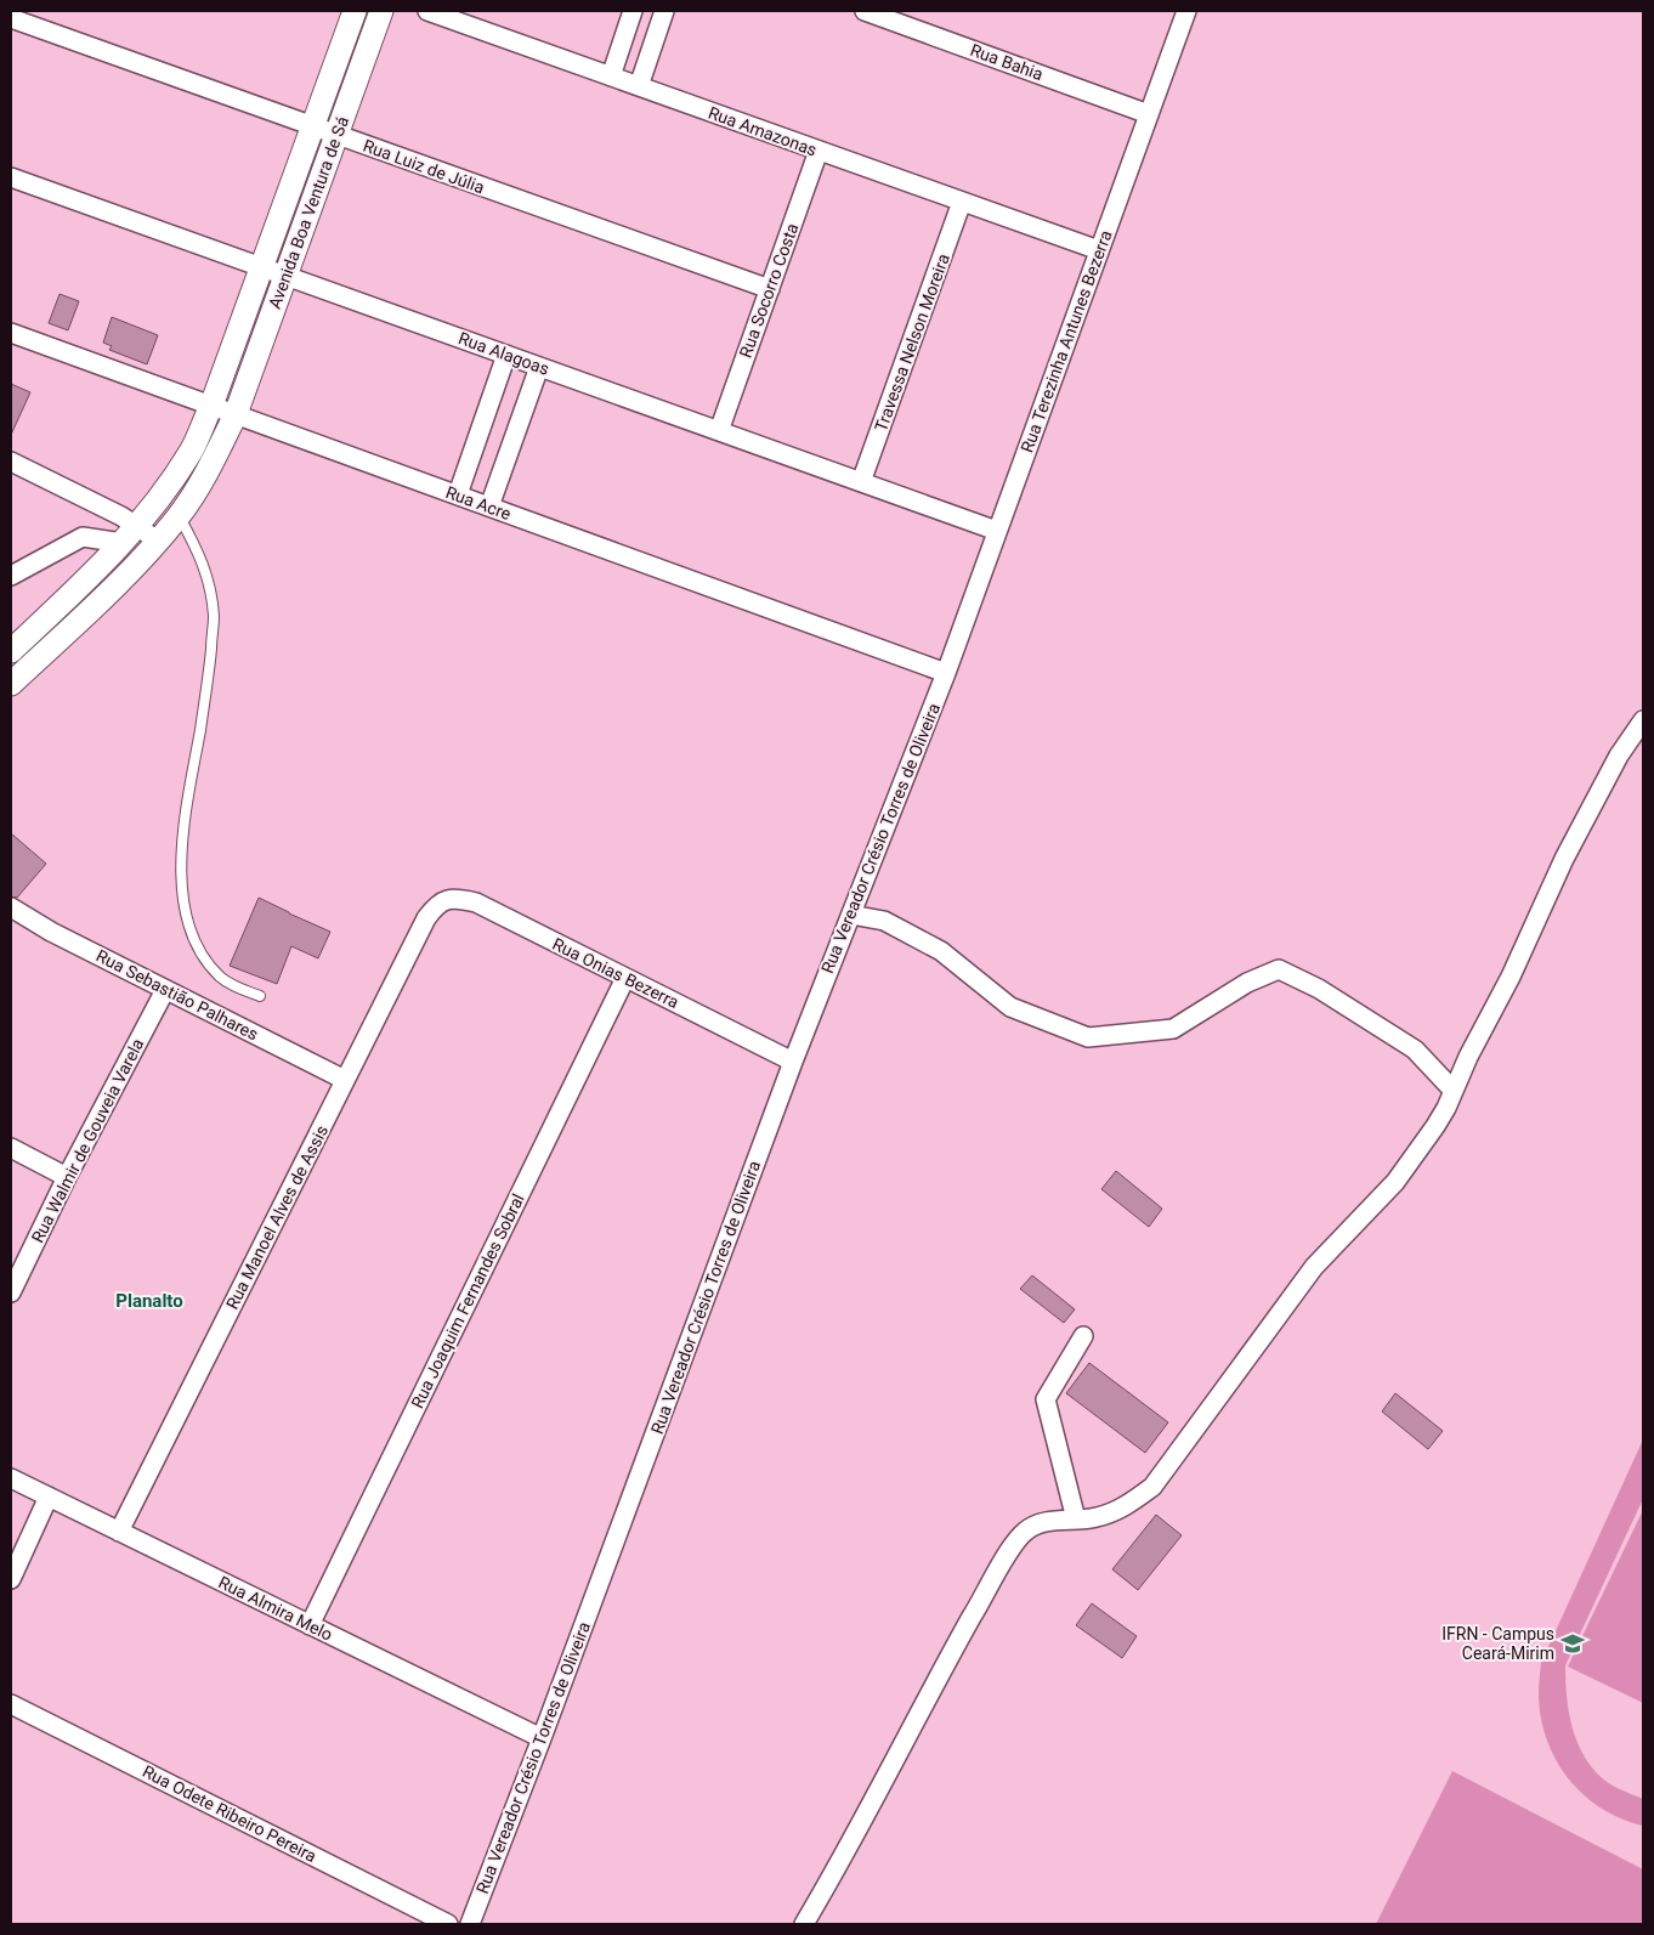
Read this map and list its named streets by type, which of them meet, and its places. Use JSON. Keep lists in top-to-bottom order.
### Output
{
  "streets": {
    "street": [
      "Rua Bahia",
      "Rua Amazonas",
      "Rua Luiz de Júlia",
      "Avenida Boa Ventura de Sá",
      "Rua Socorro Costa",
      "Rua Terezinha Antunes Bezerra",
      "Travessa Nelson Moreira",
      "Rua Alagoas",
      "Rua Acre",
      "Rua Vereador Crésio Torres de Oliveira",
      "Rua Onias Bezerra",
      "Rua Sebastião Palhares",
      "Rua Walmir de Gouveia Varela",
      "Rua Manoel Alves de Assis",
      "Rua Joaquim Fernandes Sobral",
      "Rua Almira Melo",
      "Rua Odete Ribeiro Pereira"
    ]
  },
  "crossings": [
    ["Rua Bahia", "Rua Terezinha Antunes Bezerra"],
    ["Rua Amazonas", "Rua Socorro Costa"],
    ["Rua Amazonas", "Rua Terezinha Antunes Bezerra"],
    ["Rua Amazonas", "Travessa Nelson Moreira"],
    ["Rua Luiz de Júlia", "Avenida Boa Ventura de Sá"],
    ["Rua Luiz de Júlia", "Rua Socorro Costa"],
    ["Avenida Boa Ventura de Sá", "Rua Alagoas"],
    ["Avenida Boa Ventura de Sá", "Rua Acre"],
    ["Rua Socorro Costa", "Rua Alagoas"],
    ["Rua Terezinha Antunes Bezerra", "Rua Alagoas"],
    ["Rua Terezinha Antunes Bezerra", "Rua Acre"],
    ["Rua Terezinha Antunes Bezerra", "Rua Vereador Crésio Torres de Oliveira"],
    ["Travessa Nelson Moreira", "Rua Alagoas"],
    ["Rua Acre", "Rua Vereador Crésio Torres de Oliveira"],
    ["Rua Vereador Crésio Torres de Oliveira", "Rua Onias Bezerra"],
    ["Rua Vereador Crésio Torres de Oliveira", "Rua Almira Melo"],
    ["Rua Onias Bezerra", "Rua Manoel Alves de Assis"],
    ["Rua Onias Bezerra", "Rua Joaquim Fernandes Sobral"],
    ["Rua Sebastião Palhares", "Rua Walmir de Gouveia Varela"],
    ["Rua Sebastião Palhares", "Rua Manoel Alves de Assis"],
    ["Rua Manoel Alves de Assis", "Rua Almira Melo"],
    ["Rua Joaquim Fernandes Sobral", "Rua Almira Melo"]
  ],
  "districts": ["Planalto"],
  "places": {
    "school or university": ["IFRN - Campus Ceará-Mirim"]
  }
}
